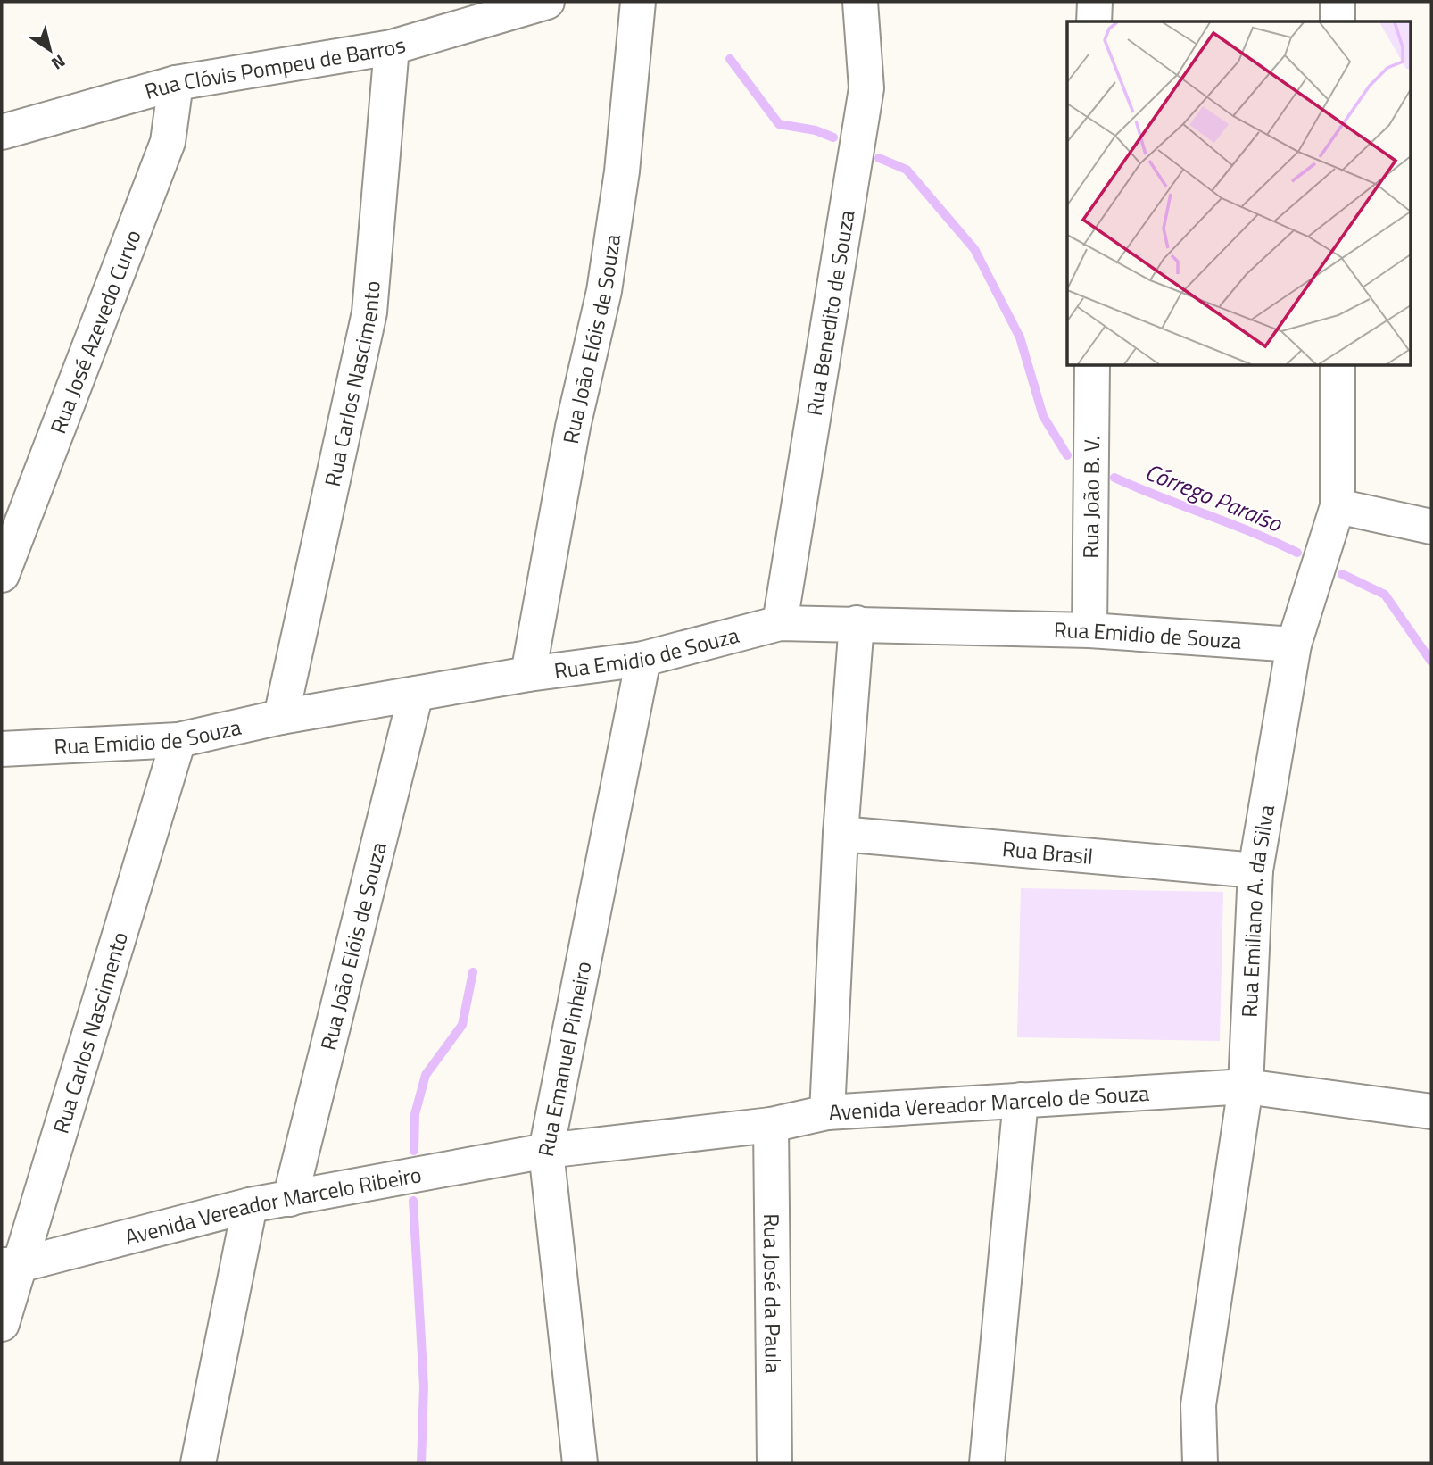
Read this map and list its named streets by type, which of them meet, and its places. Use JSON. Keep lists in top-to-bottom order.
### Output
{
  "streets": {
    "street": [
      "Rua Clóvis Pompeu de Barros",
      "Rua Benedito de Souza",
      "Rua José Azevedo Curvo",
      "Rua João Elóis de Souza",
      "Rua Carlos Nascimento",
      "Rua João B. V.",
      "Rua Emidio de Souza",
      "Rua Brasil",
      "Rua Emiliano A. da Silva",
      "Rua Emanuel Pinheiro",
      "Avenida Vereador Marcelo de Souza",
      "Avenida Vereador Marcelo Ribeiro",
      "Rua José da Paula"
    ]
  },
  "crossings": [
    ["Rua Clóvis Pompeu de Barros", "Rua José Azevedo Curvo"],
    ["Rua Clóvis Pompeu de Barros", "Rua Carlos Nascimento"],
    ["Rua Benedito de Souza", "Rua Emidio de Souza"],
    ["Rua João Elóis de Souza", "Rua Emidio de Souza"],
    ["Rua João Elóis de Souza", "Avenida Vereador Marcelo Ribeiro"],
    ["Rua Carlos Nascimento", "Rua Emidio de Souza"],
    ["Rua Carlos Nascimento", "Avenida Vereador Marcelo Ribeiro"],
    ["Rua João B. V.", "Rua Emidio de Souza"],
    ["Rua Emidio de Souza", "Rua Emiliano A. da Silva"],
    ["Rua Emidio de Souza", "Rua Emanuel Pinheiro"],
    ["Rua Brasil", "Rua Emiliano A. da Silva"],
    ["Rua Emiliano A. da Silva", "Avenida Vereador Marcelo de Souza"],
    ["Rua Emanuel Pinheiro", "Avenida Vereador Marcelo de Souza"],
    ["Rua Emanuel Pinheiro", "Avenida Vereador Marcelo Ribeiro"],
    ["Avenida Vereador Marcelo de Souza", "Avenida Vereador Marcelo Ribeiro"],
    ["Avenida Vereador Marcelo de Souza", "Rua José da Paula"]
  ],
  "water": ["Córrego Paraíso"],
  "north": "bottom right"
}
